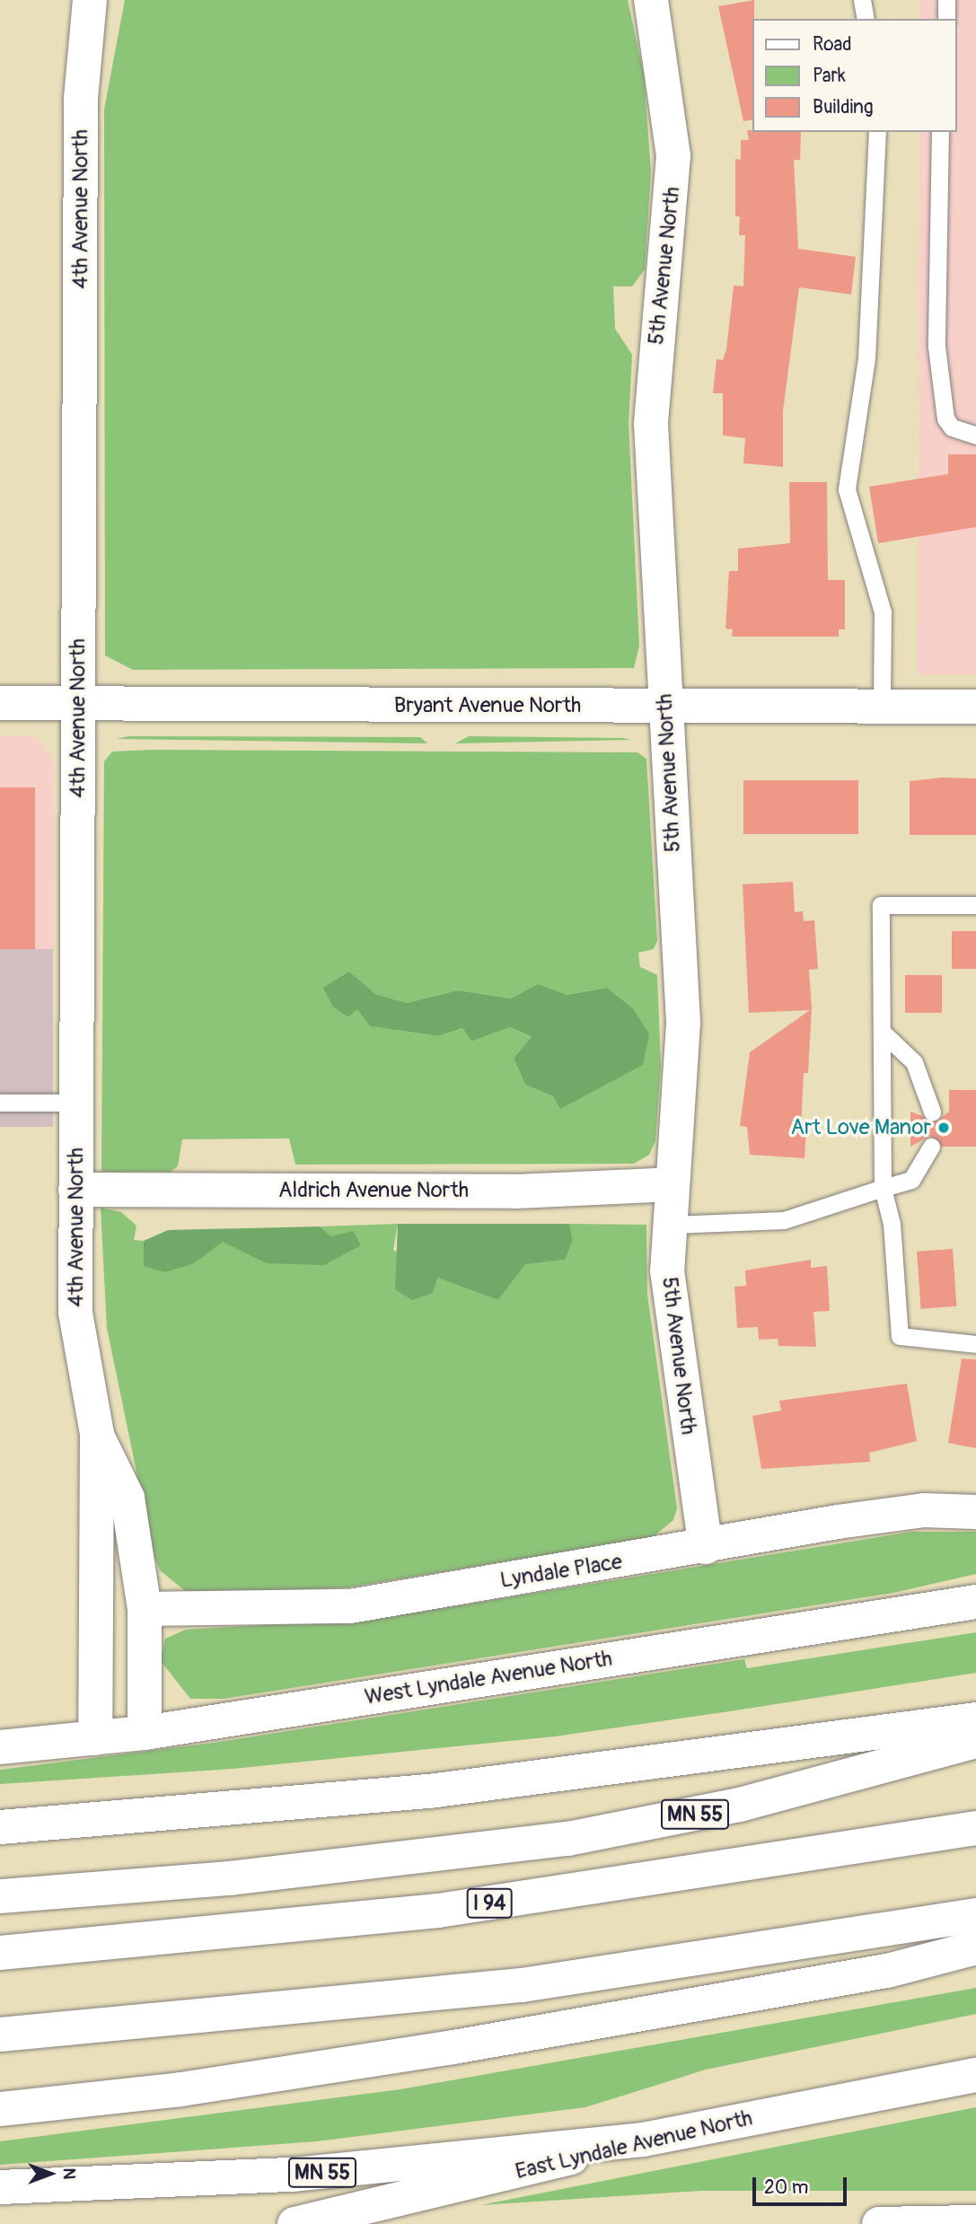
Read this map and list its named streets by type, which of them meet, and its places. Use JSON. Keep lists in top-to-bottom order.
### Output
{
  "streets": {
    "main road": [
      "4th Avenue North",
      "5th Avenue North",
      "Bryant Avenue North",
      "Aldrich Avenue North",
      "Lyndale Place",
      "West Lyndale Avenue North",
      "MN 55",
      "I 94",
      "East Lyndale Avenue North"
    ]
  },
  "crossings": [
    ["4th Avenue North", "Bryant Avenue North"],
    ["4th Avenue North", "Aldrich Avenue North"],
    ["4th Avenue North", "Lyndale Place"],
    ["4th Avenue North", "West Lyndale Avenue North"],
    ["5th Avenue North", "Bryant Avenue North"],
    ["5th Avenue North", "Aldrich Avenue North"],
    ["5th Avenue North", "Lyndale Place"],
    ["MN 55", "East Lyndale Avenue North"]
  ],
  "places": ["Art Love Manor"],
  "legend": ["Road", "Park", "Building"],
  "scale_bar": "20 m",
  "north": "right"
}
